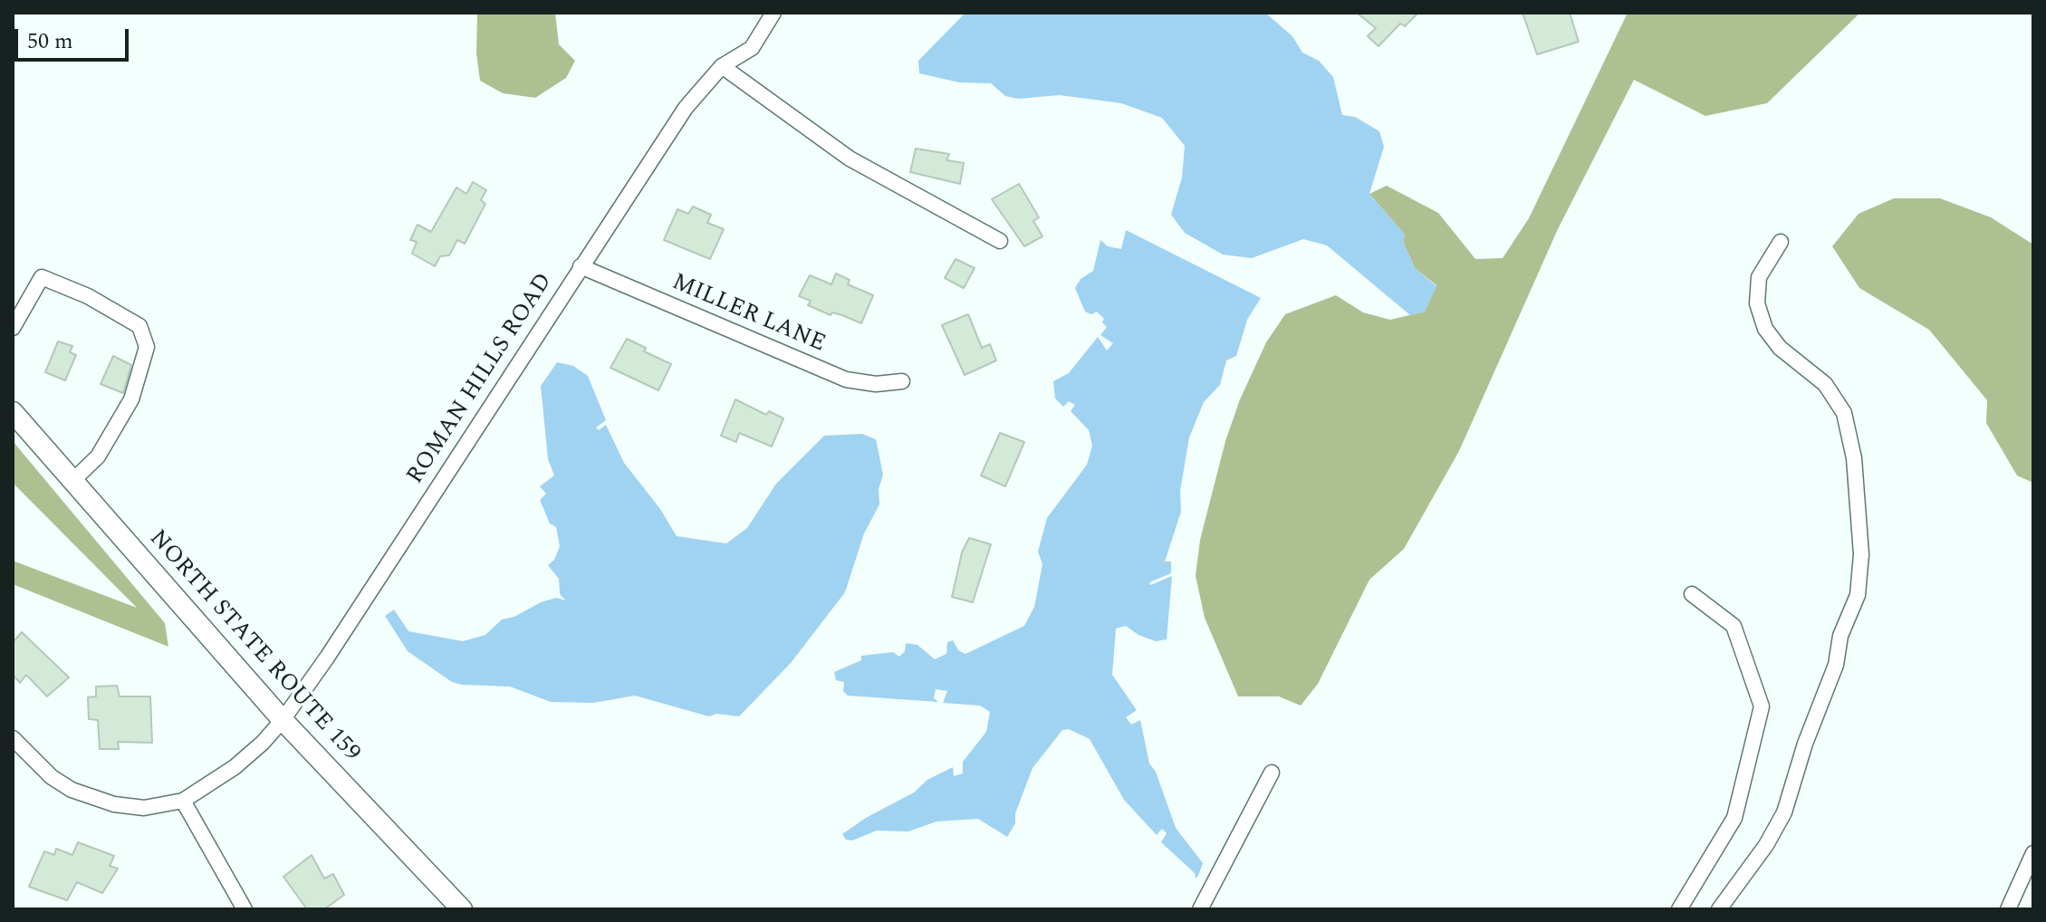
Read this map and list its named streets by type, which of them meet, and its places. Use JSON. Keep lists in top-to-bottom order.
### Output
{
  "streets": {
    "main road": ["NORTH STATE ROUTE 159"],
    "street": ["MILLER LANE", "ROMAN HILLS ROAD"]
  },
  "crossings": [
    ["MILLER LANE", "ROMAN HILLS ROAD"],
    ["ROMAN HILLS ROAD", "NORTH STATE ROUTE 159"]
  ],
  "scale_bar": "50 m"
}
